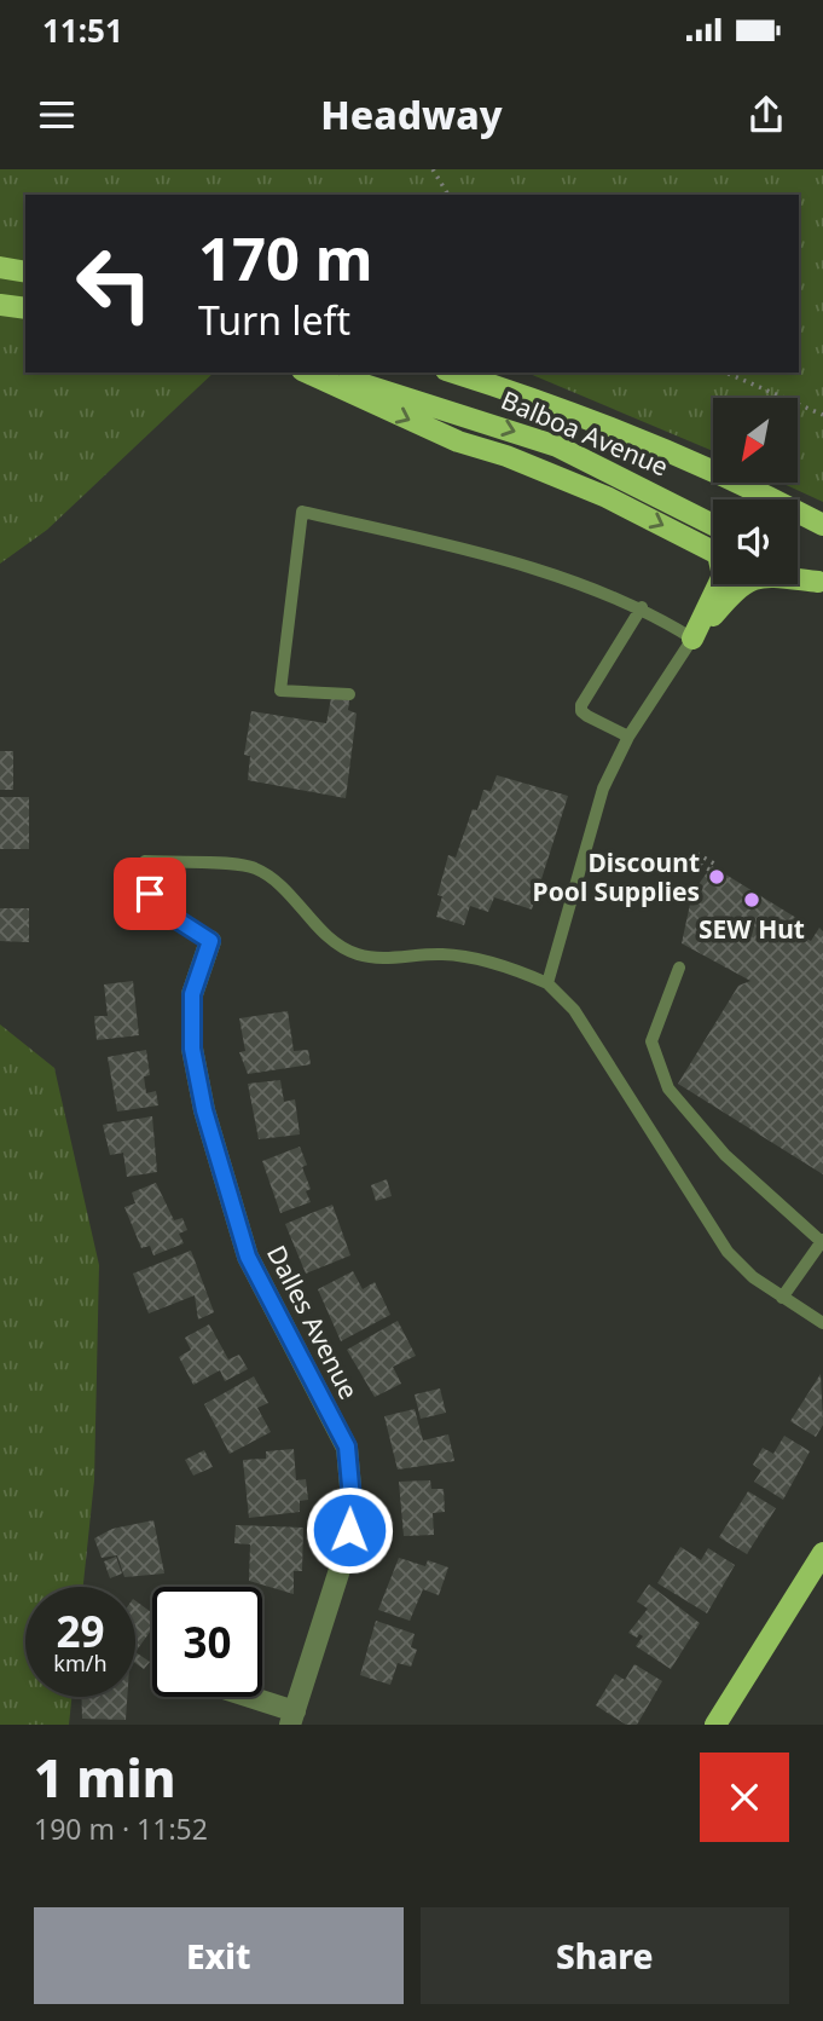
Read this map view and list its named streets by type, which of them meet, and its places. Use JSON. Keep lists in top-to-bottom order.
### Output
{
  "streets": {
    "main road": ["Balboa Avenue"],
    "street": ["Dalles Avenue"]
  },
  "places": ["Discount Pool Supplies", "SEW Hut"],
  "north": "bottom left",
  "page": {
    "status": "11:51",
    "header": "Headway",
    "turn": ["170 m", "Turn left"],
    "speed": "29 km/h",
    "limit": "30",
    "heading": ["1 min", "190 m · 11:52"],
    "buttons": ["Exit", "Share"]
  }
}
